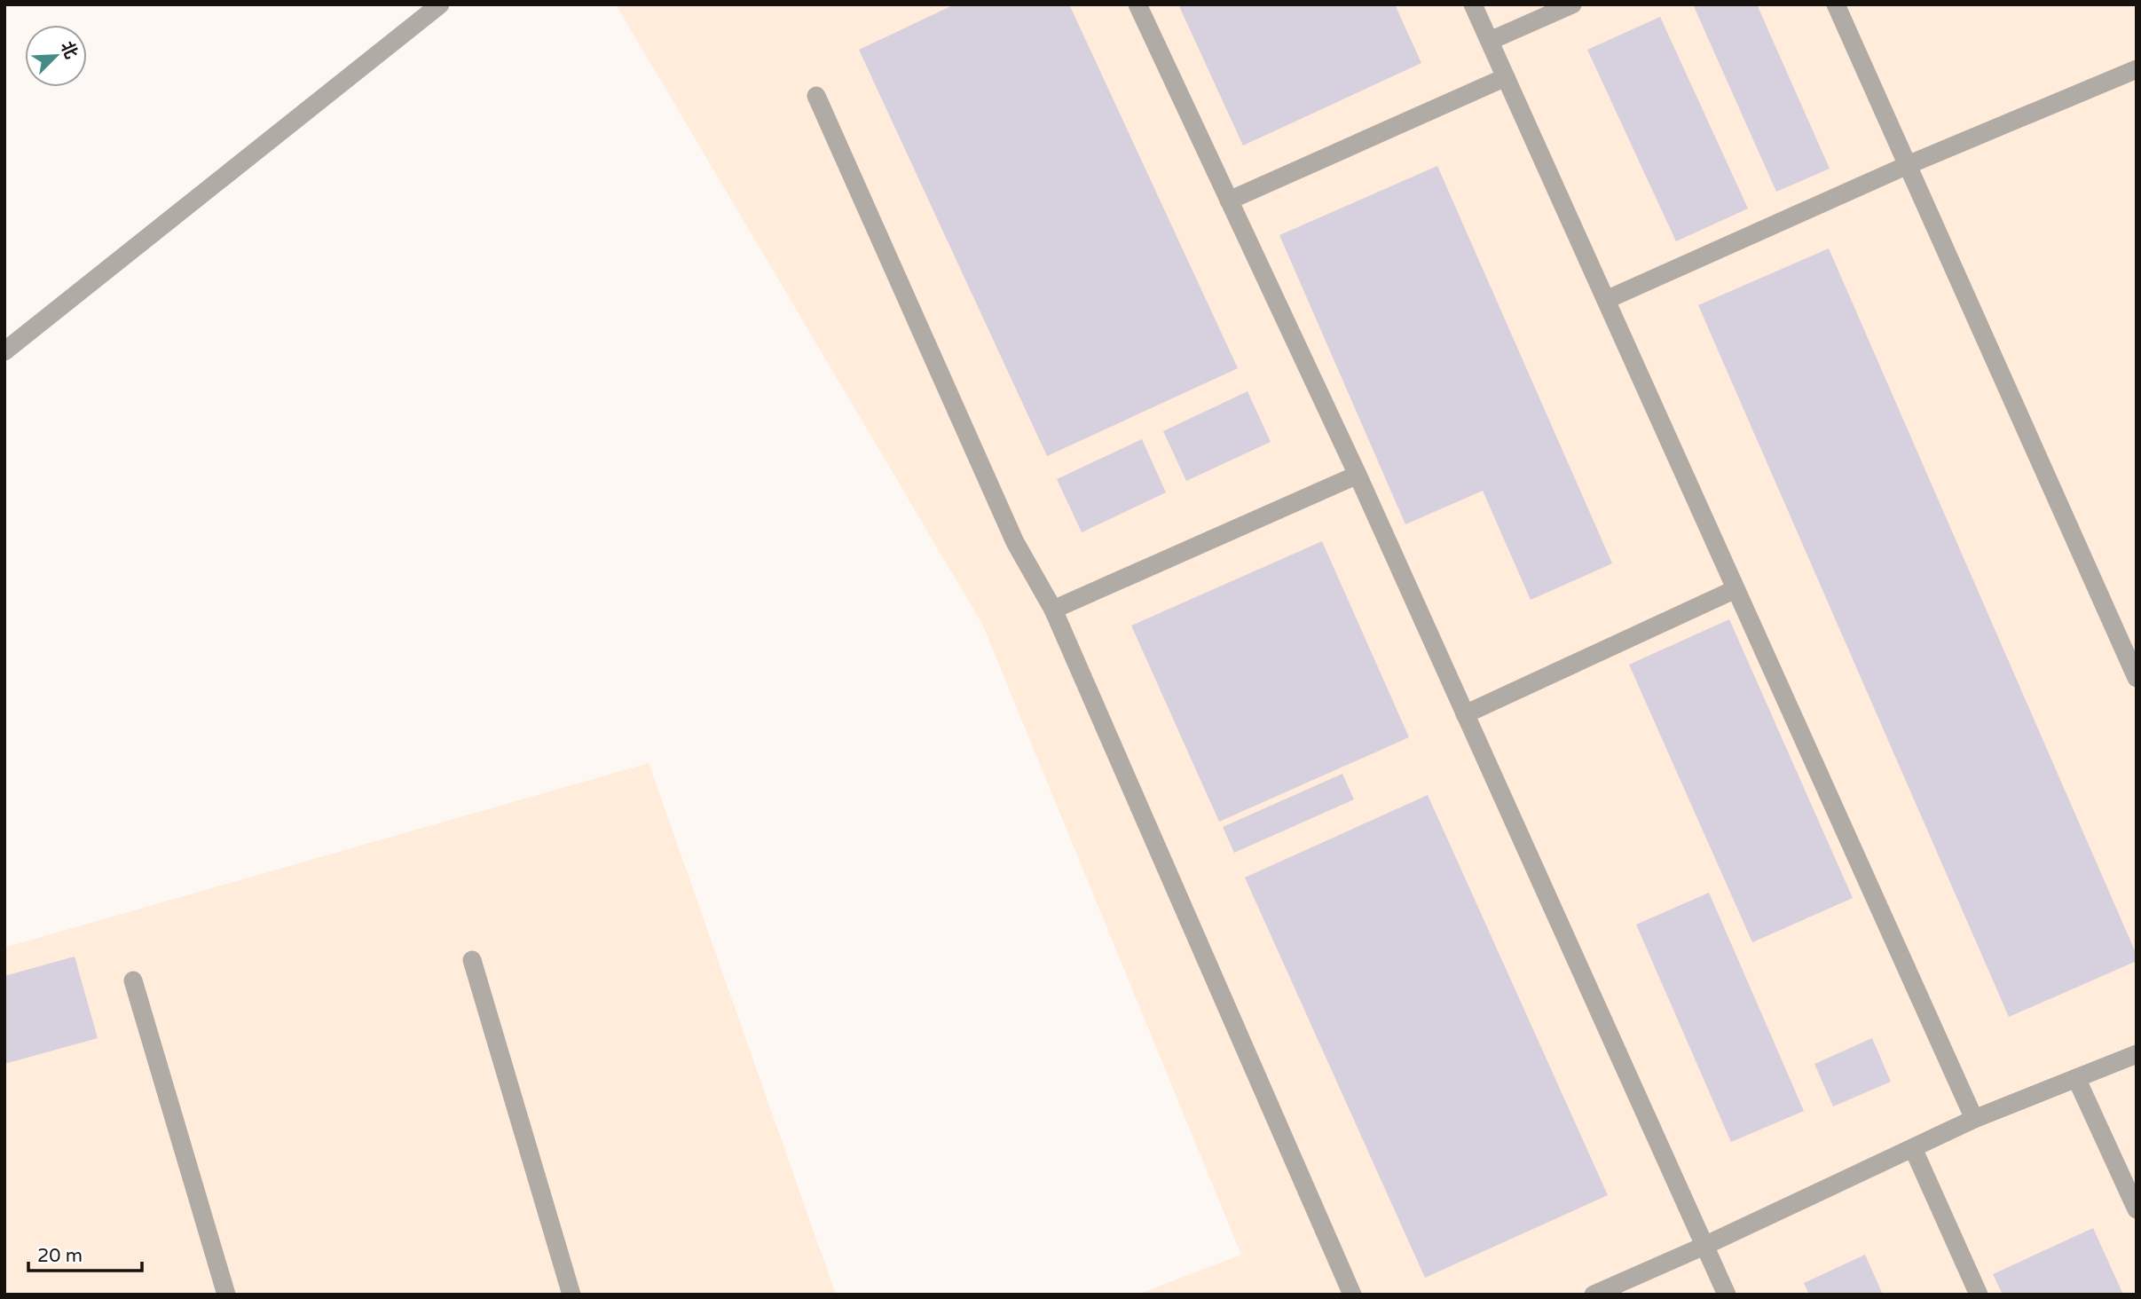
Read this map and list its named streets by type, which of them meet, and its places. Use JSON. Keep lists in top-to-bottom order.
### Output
{
  "scale_bar": "20 m",
  "north": "top right"
}
